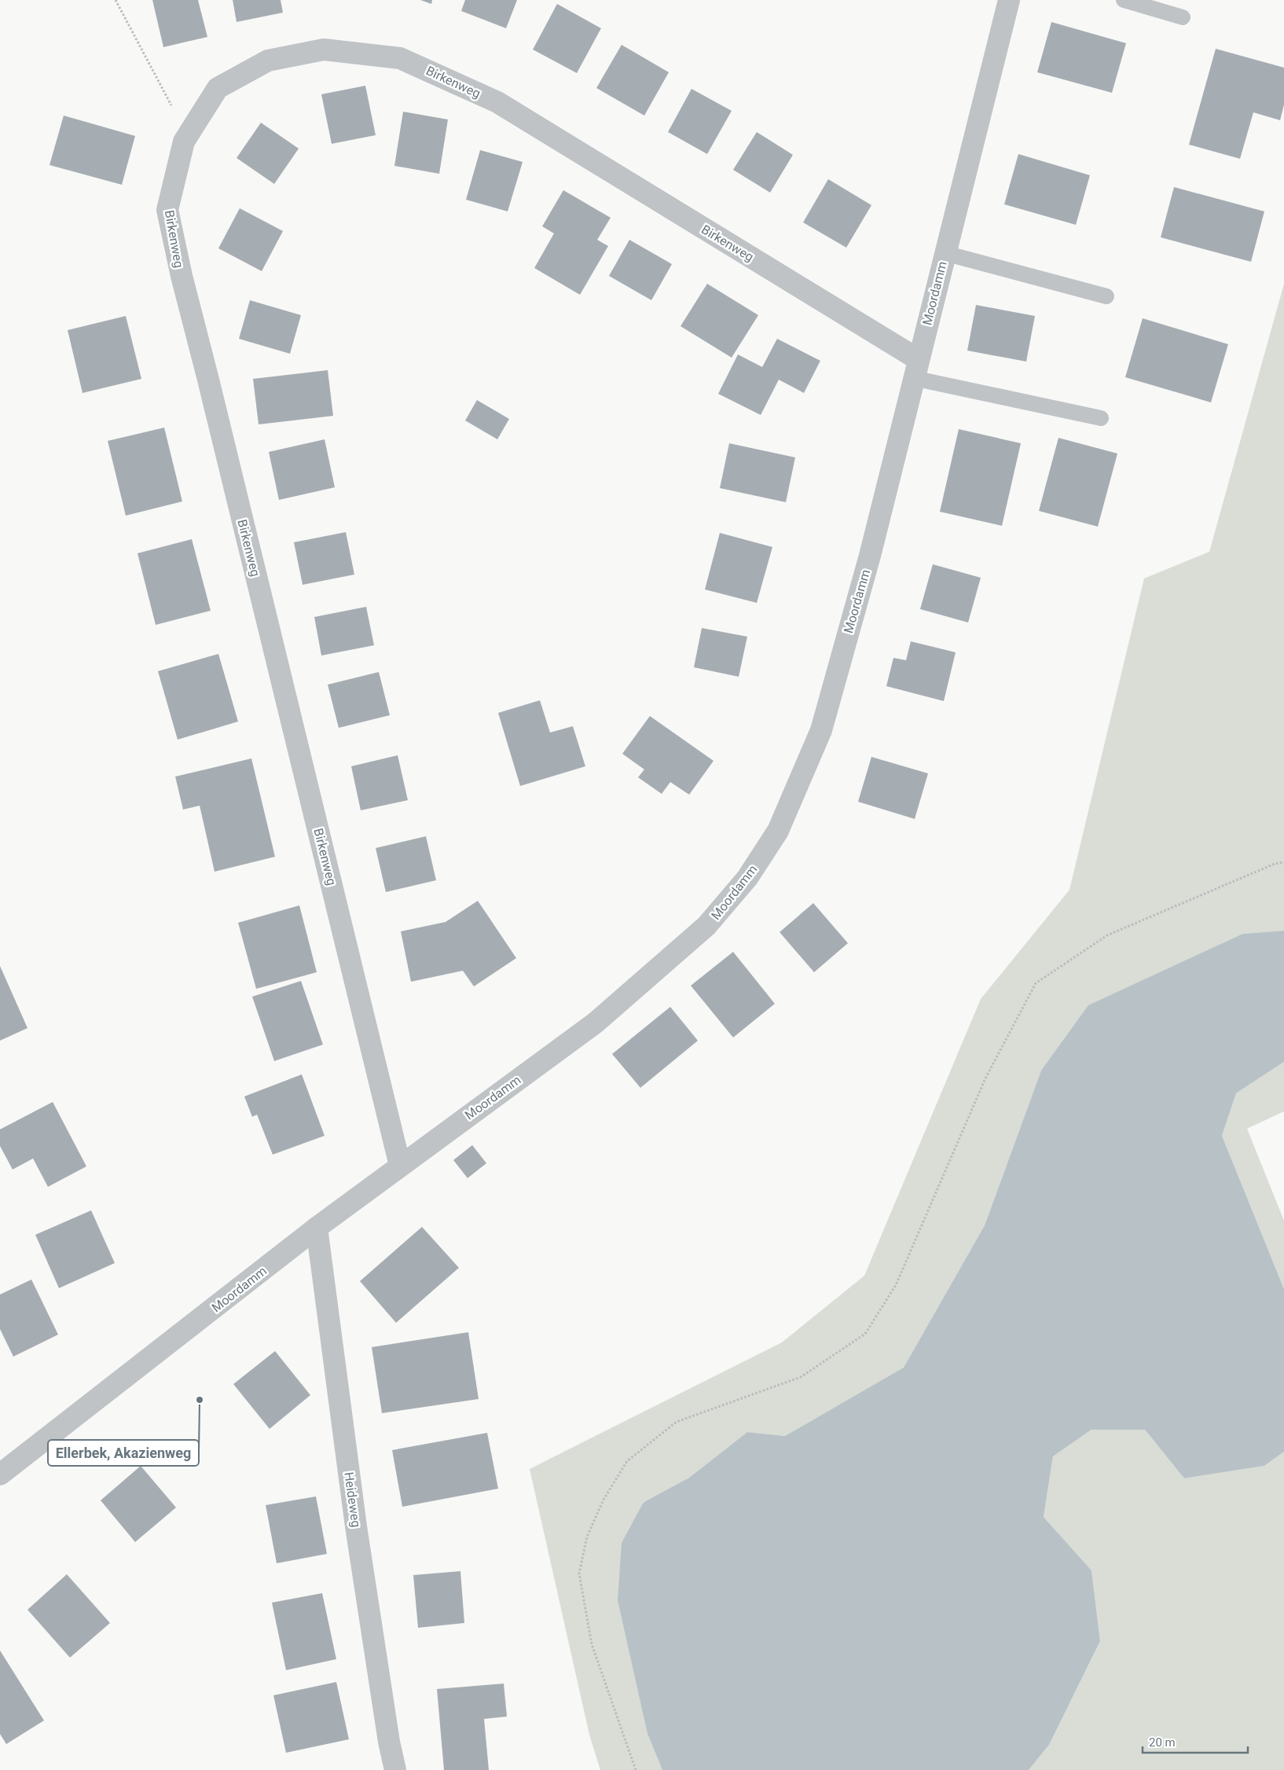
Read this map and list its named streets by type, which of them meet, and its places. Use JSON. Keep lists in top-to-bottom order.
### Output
{
  "streets": {
    "street": ["Birkenweg", "Moordamm", "Heideweg"]
  },
  "crossings": [
    ["Birkenweg", "Moordamm"],
    ["Moordamm", "Heideweg"]
  ],
  "places": ["Ellerbek, Akazienweg"],
  "scale_bar": "20 m"
}
